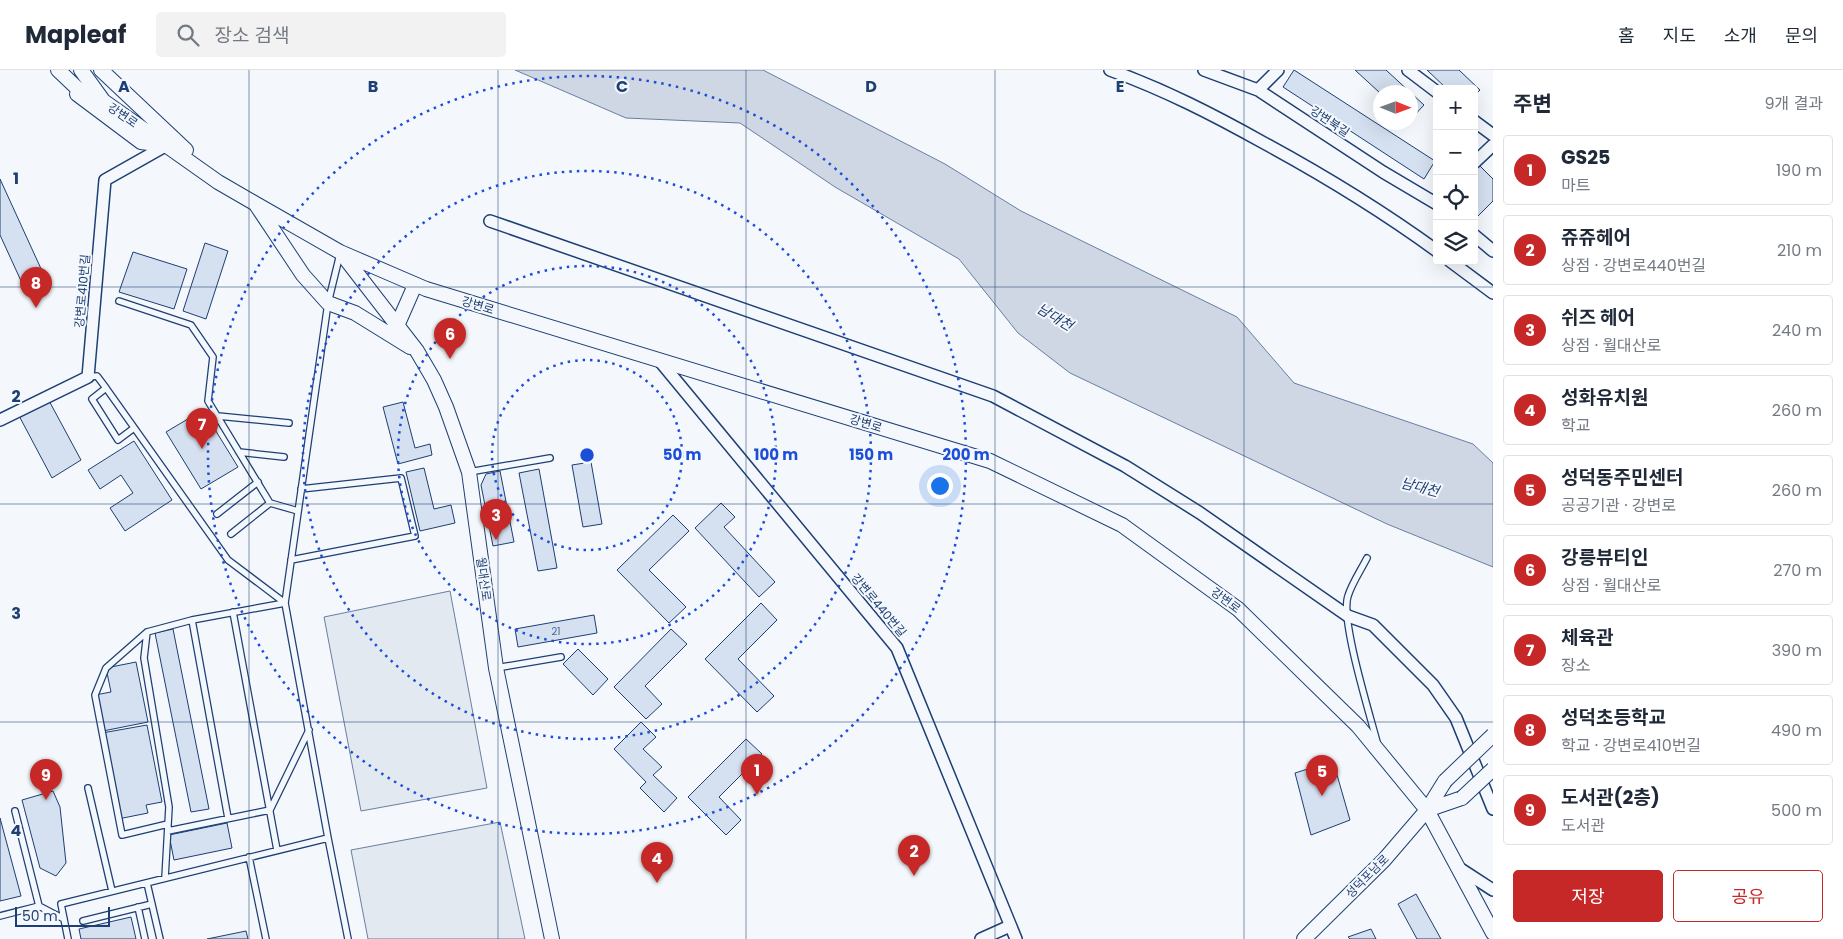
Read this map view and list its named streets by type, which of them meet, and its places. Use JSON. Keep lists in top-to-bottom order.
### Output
{
  "streets": {
    "street": [
      "강변로",
      "강변북길",
      "강변로410번길",
      "월대산로",
      "강변로440번길",
      "성덕포남로"
    ]
  },
  "crossings": [
    ["강변로", "강변로410번길"],
    ["강변로", "월대산로"],
    ["강변로", "강변로440번길"],
    ["강변로", "성덕포남로"]
  ],
  "water": ["남대천"],
  "house_numbers": ["21"],
  "scale_bar": "50 m",
  "north": "right",
  "page": {
    "header": "Mapleaf",
    "search": "장소 검색",
    "nav": [
      "홈",
      "지도",
      "소개",
      "문의"
    ],
    "heading": ["주변", "9개 결과"],
    "map_buttons": ["+", "−"],
    "list": [
      {
        "mark": "1",
        "name": "GS25",
        "note": "마트",
        "value": "190 m"
      },
      {
        "mark": "2",
        "name": "쥬쥬헤어",
        "note": "상점 · 강변로440번길",
        "value": "210 m"
      },
      {
        "mark": "3",
        "name": "쉬즈 헤어",
        "note": "상점 · 월대산로",
        "value": "240 m"
      },
      {
        "mark": "4",
        "name": "성화유치원",
        "note": "학교",
        "value": "260 m"
      },
      {
        "mark": "5",
        "name": "성덕동주민센터",
        "note": "공공기관 · 강변로",
        "value": "260 m"
      },
      {
        "mark": "6",
        "name": "강릉뷰티인",
        "note": "상점 · 월대산로",
        "value": "270 m"
      },
      {
        "mark": "7",
        "name": "체육관",
        "note": "장소",
        "value": "390 m"
      },
      {
        "mark": "8",
        "name": "성덕초등학교",
        "note": "학교 · 강변로410번길",
        "value": "490 m"
      },
      {
        "mark": "9",
        "name": "도서관(2층)",
        "note": "도서관",
        "value": "500 m"
      }
    ],
    "pins": [
      "8",
      "6",
      "7",
      "3",
      "1",
      "5",
      "9",
      "2",
      "4"
    ],
    "buttons": ["저장", "공유"],
    "scale": "50 m"
  },
  "grid": {
    "columns": [
      "A",
      "B",
      "C",
      "D",
      "E"
    ],
    "rows": [
      "1",
      "2",
      "3",
      "4"
    ]
  },
  "rings": [
    "50 m",
    "100 m",
    "150 m",
    "200 m"
  ]
}
